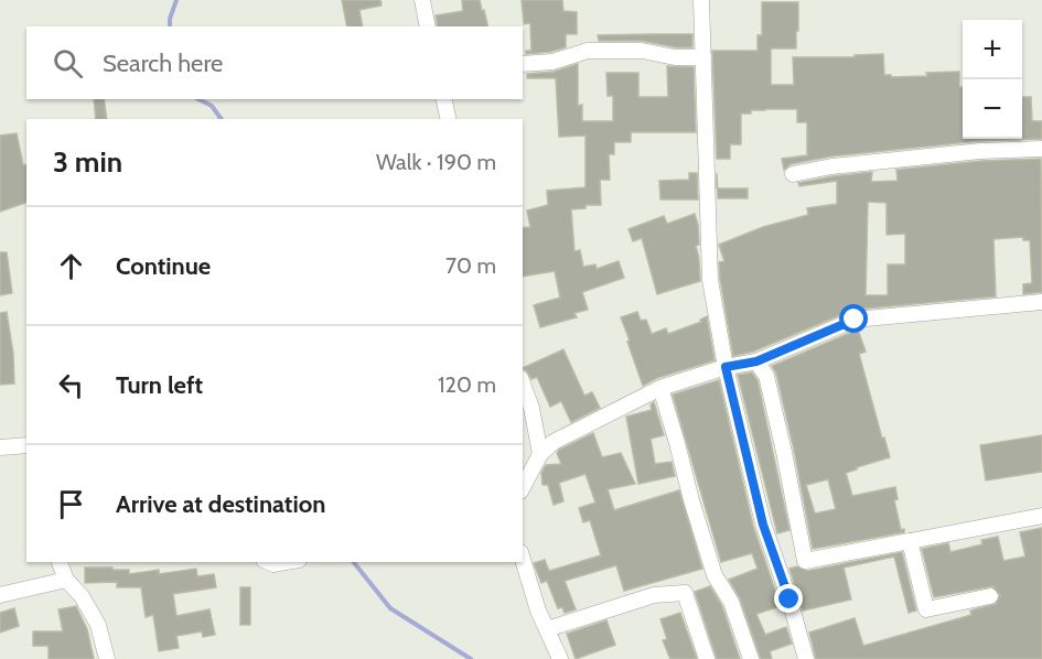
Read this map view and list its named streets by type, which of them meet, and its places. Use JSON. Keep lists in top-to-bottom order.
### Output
{
  "page": {
    "map_buttons": ["+", "−"],
    "search": "Search here",
    "heading": ["3 min", "Walk · 190 m"],
    "list": [
      ["Continue", "70 m"],
      ["Turn left", "120 m"],
      "Arrive at destination"
    ]
  }
}
